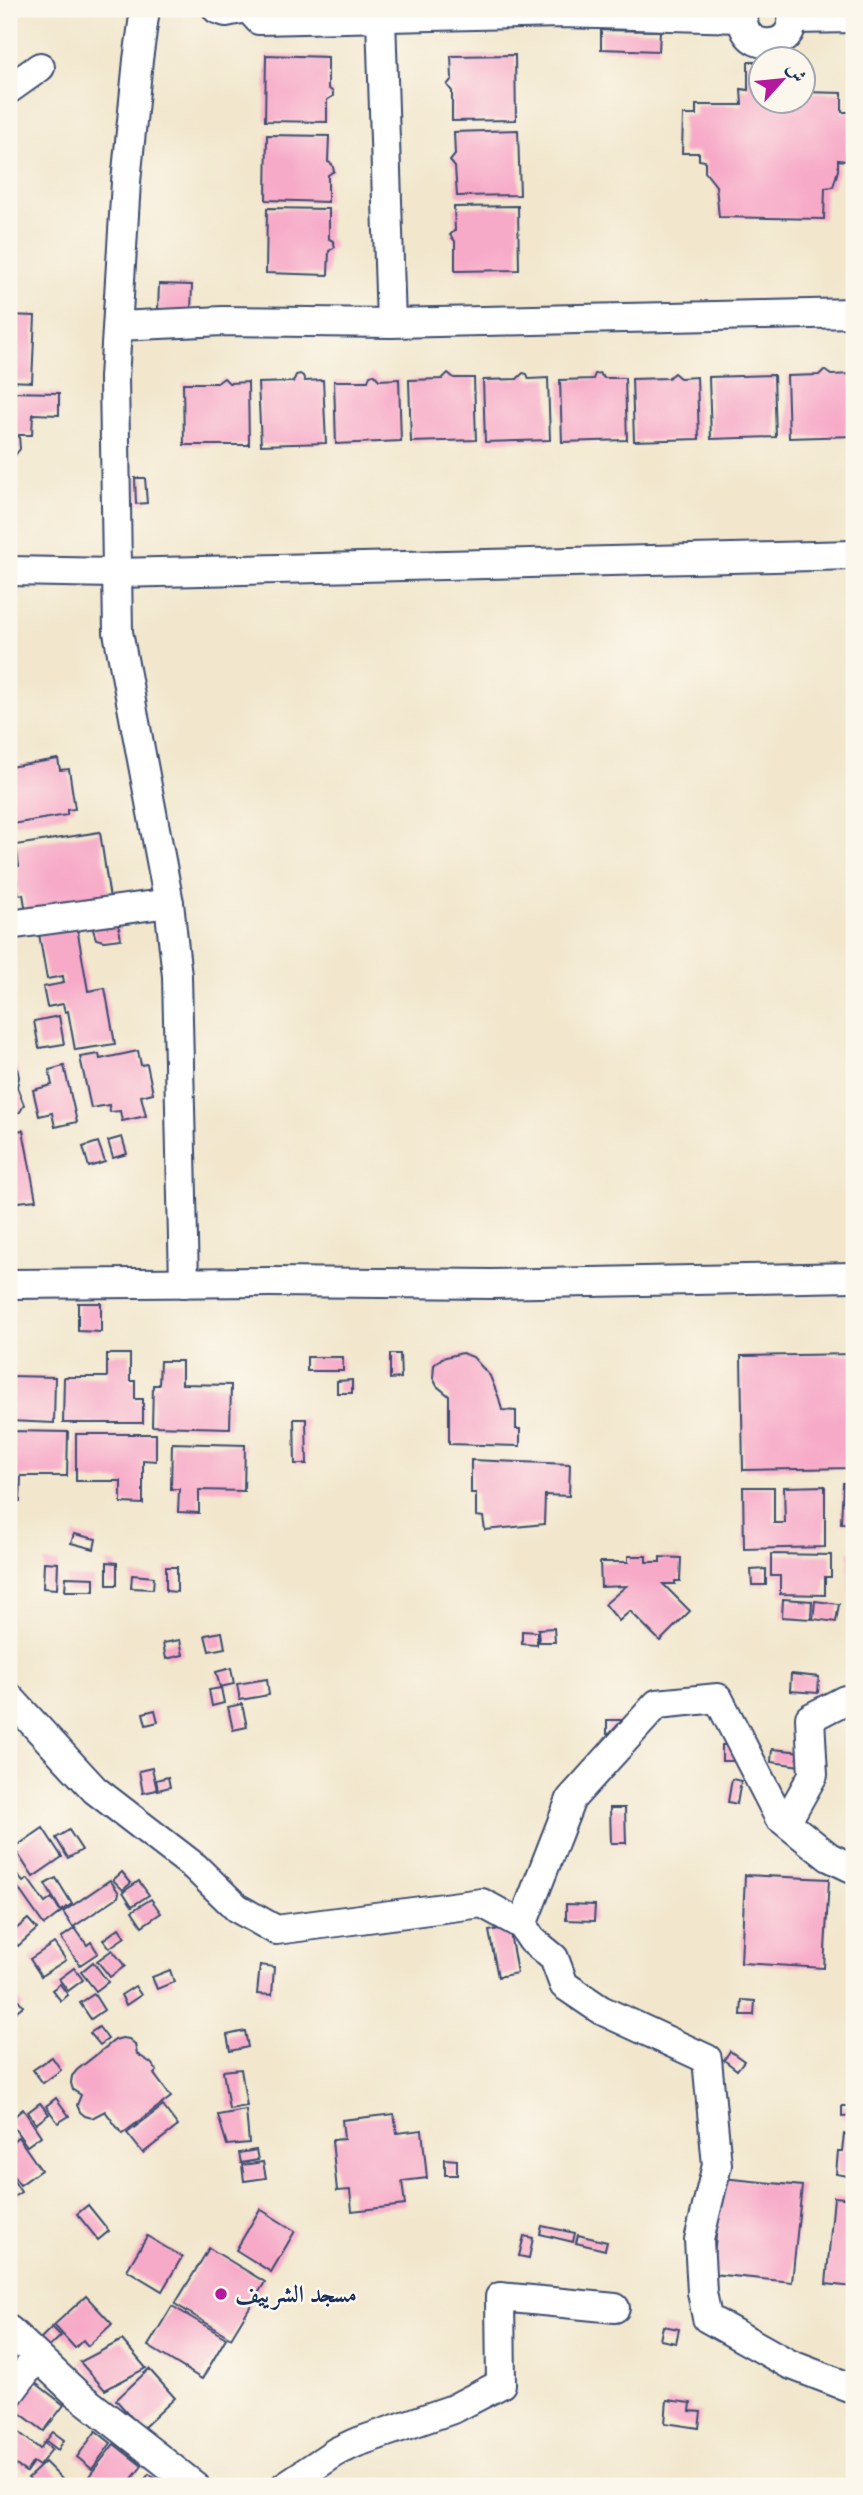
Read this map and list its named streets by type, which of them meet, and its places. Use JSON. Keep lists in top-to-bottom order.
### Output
{
  "places": ["مسجد الشرييف"],
  "north": "top right"
}
